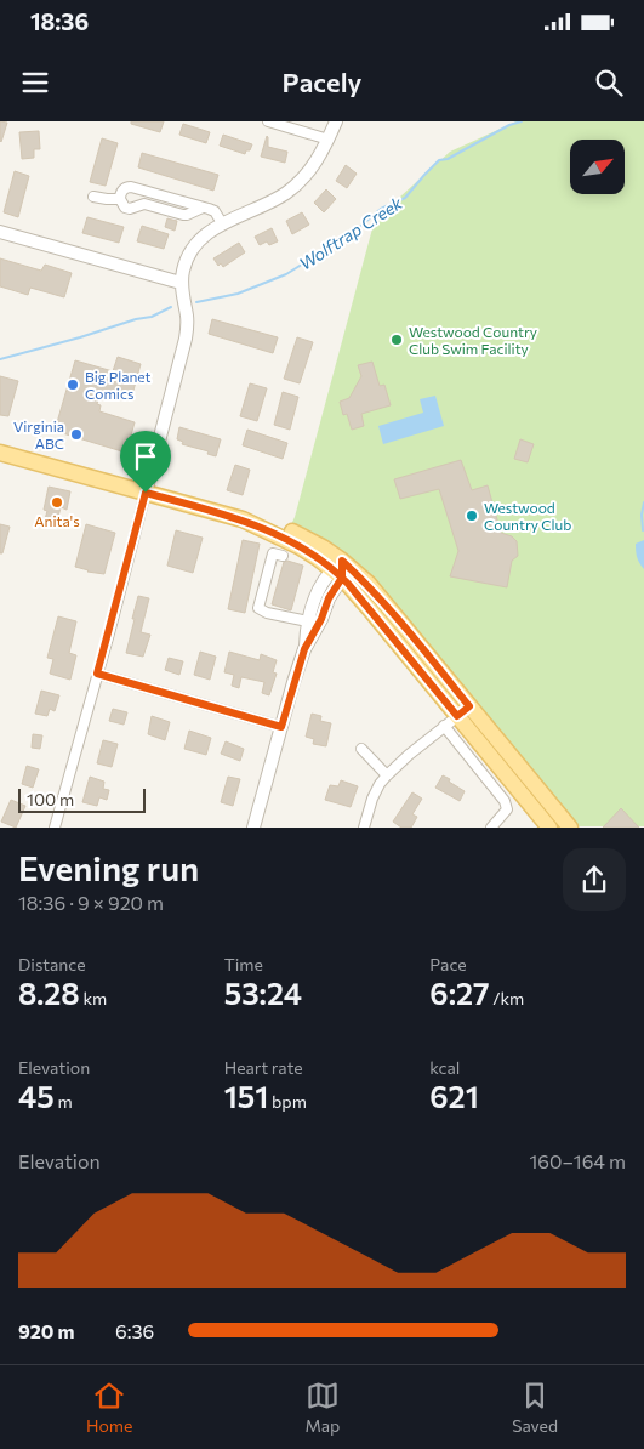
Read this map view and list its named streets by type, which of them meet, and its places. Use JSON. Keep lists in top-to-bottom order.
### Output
{
  "water": ["Wolftrap Creek"],
  "places": [
    "Westwood Country Club Swim Facility",
    "Big Planet Comics",
    "Virginia ABC",
    "Anita's",
    "Westwood Country Club"
  ],
  "scale_bar": "100 m",
  "north": "top right",
  "page": {
    "status": "18:36",
    "header": "Pacely",
    "scale": "100 m",
    "heading": ["Evening run", "18:36 · 9 × 920 m"],
    "stats": [
      ["Distance", "8.28 km"],
      ["Time", "53:24"],
      ["Pace", "6:27 /km"],
      ["Elevation", "45 m"],
      ["Heart rate", "151 bpm"],
      ["kcal", "621"]
    ],
    "chart": ["Elevation", "160–164 m"],
    "list": [
      {
        "name": "920 m",
        "note": "6:36"
      }
    ],
    "tabs": ["Home", "Map", "Saved"]
  }
}
